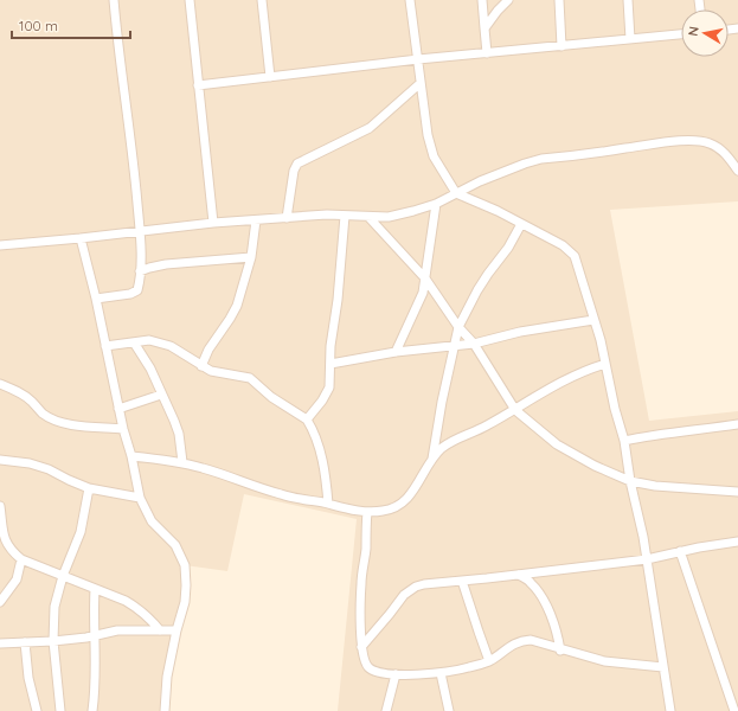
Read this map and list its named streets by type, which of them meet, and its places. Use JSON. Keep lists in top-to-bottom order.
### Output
{
  "scale_bar": "100 m",
  "north": "left"
}
